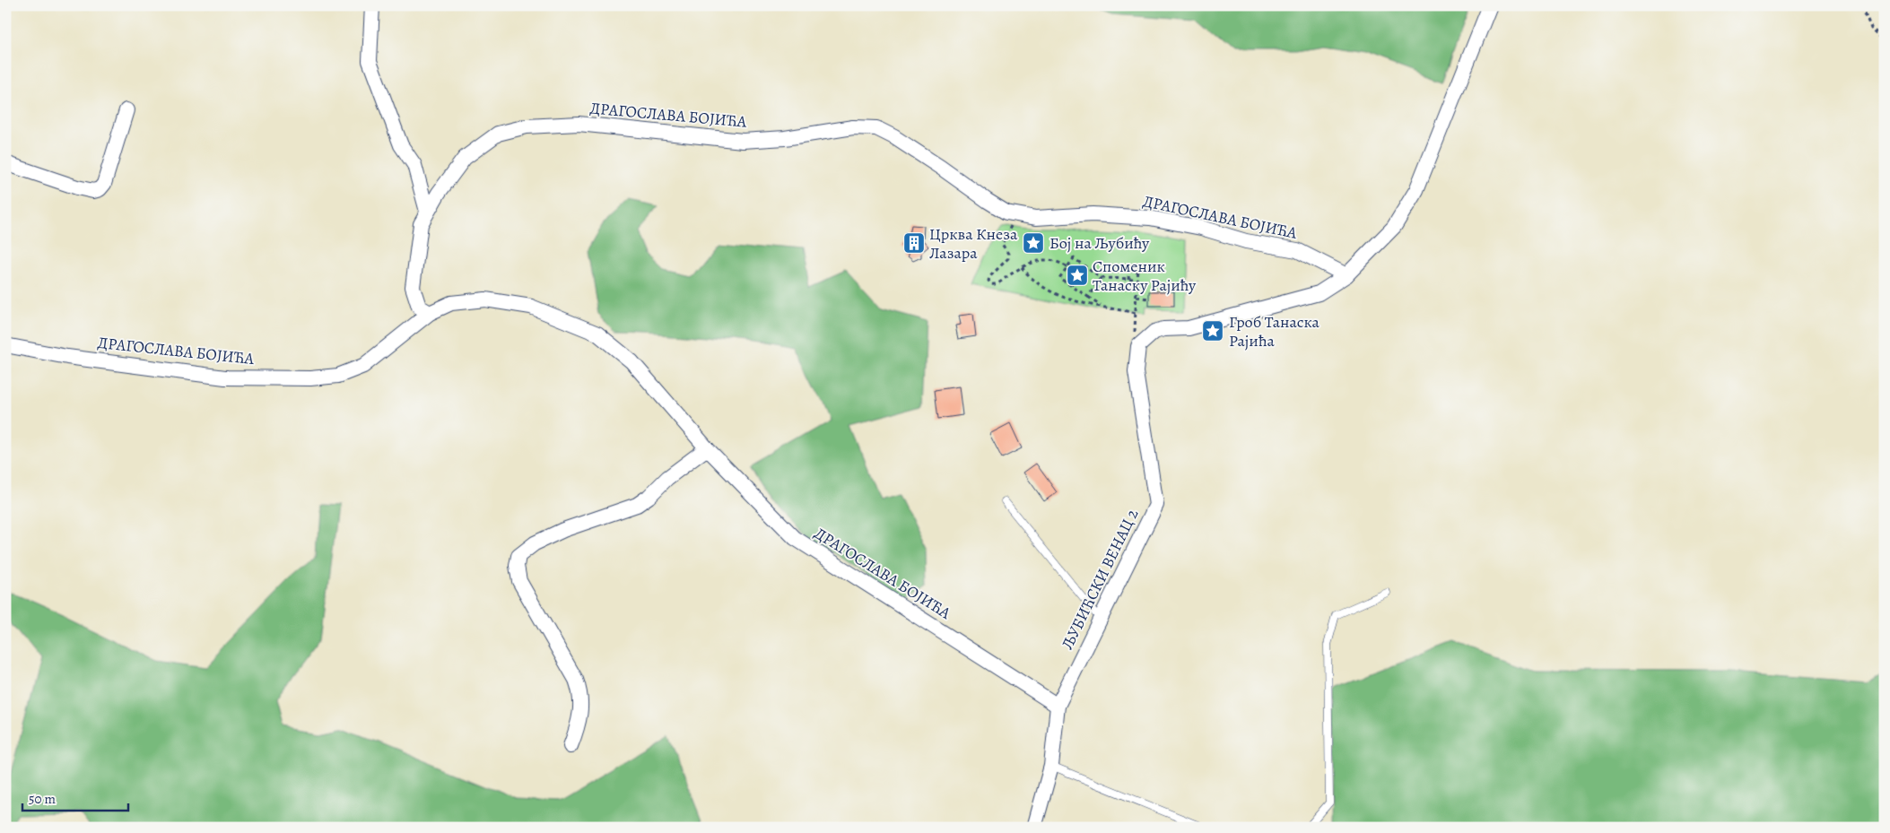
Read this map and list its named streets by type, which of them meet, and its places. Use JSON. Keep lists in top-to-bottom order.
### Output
{
  "streets": {
    "street": ["ДРАГОСЛАВА БОЈИЋА", "ЉУБИЋСКИ ВЕНАЦ 2"]
  },
  "crossings": [
    ["ДРАГОСЛАВА БОЈИЋА", "ЉУБИЋСКИ ВЕНАЦ 2"]
  ],
  "places": {
    "building": ["Црква Кнеза Лазара"],
    "place": ["Бој на Љубићу", "Споменик Танаску Рајићу", "Гроб Танаска Рајића"]
  },
  "scale_bar": "50 m"
}
